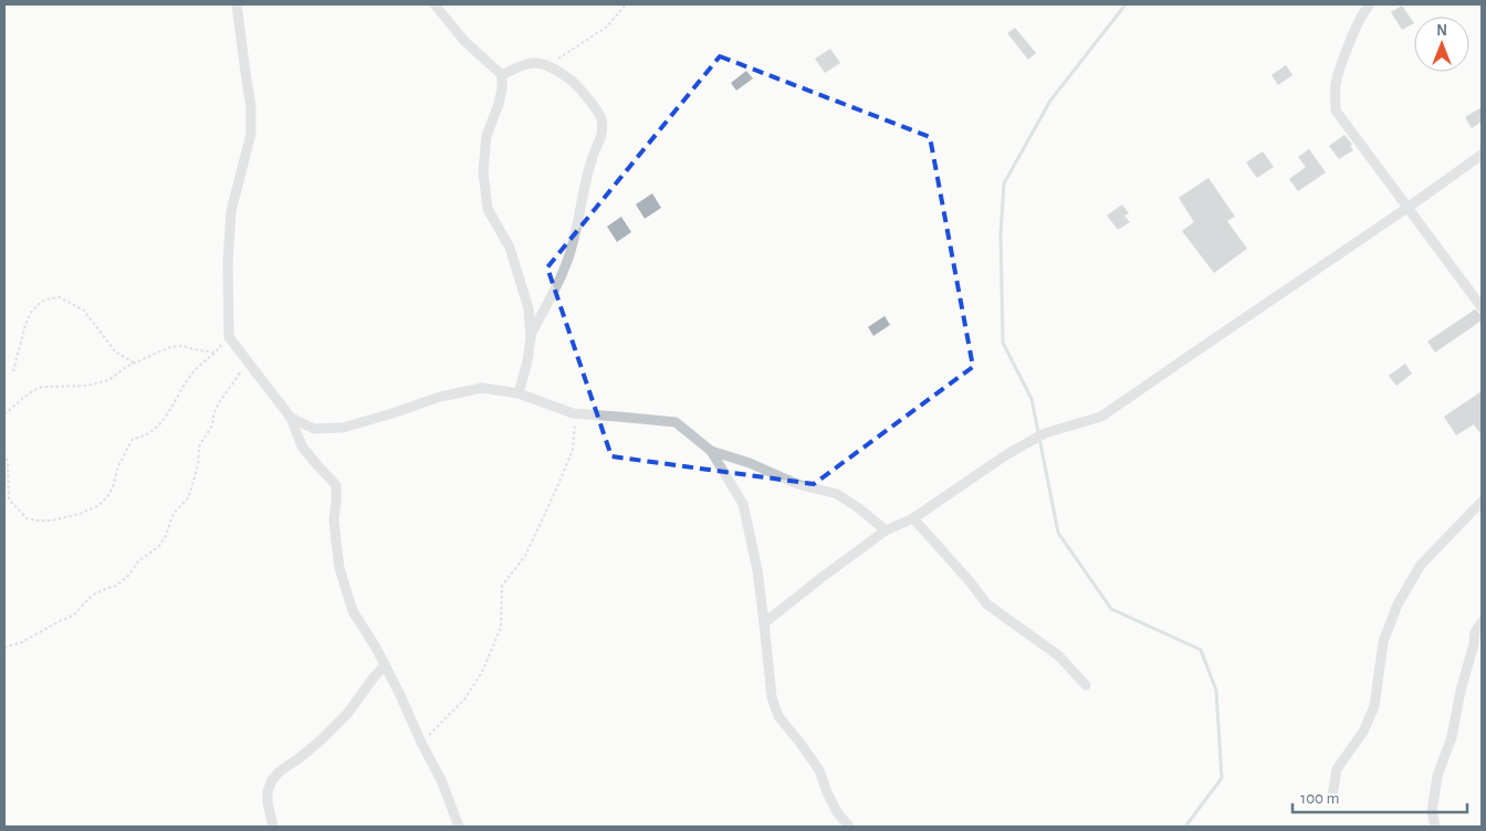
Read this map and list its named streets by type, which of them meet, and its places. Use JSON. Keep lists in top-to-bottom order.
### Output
{
  "scale_bar": "100 m",
  "north": "top"
}
